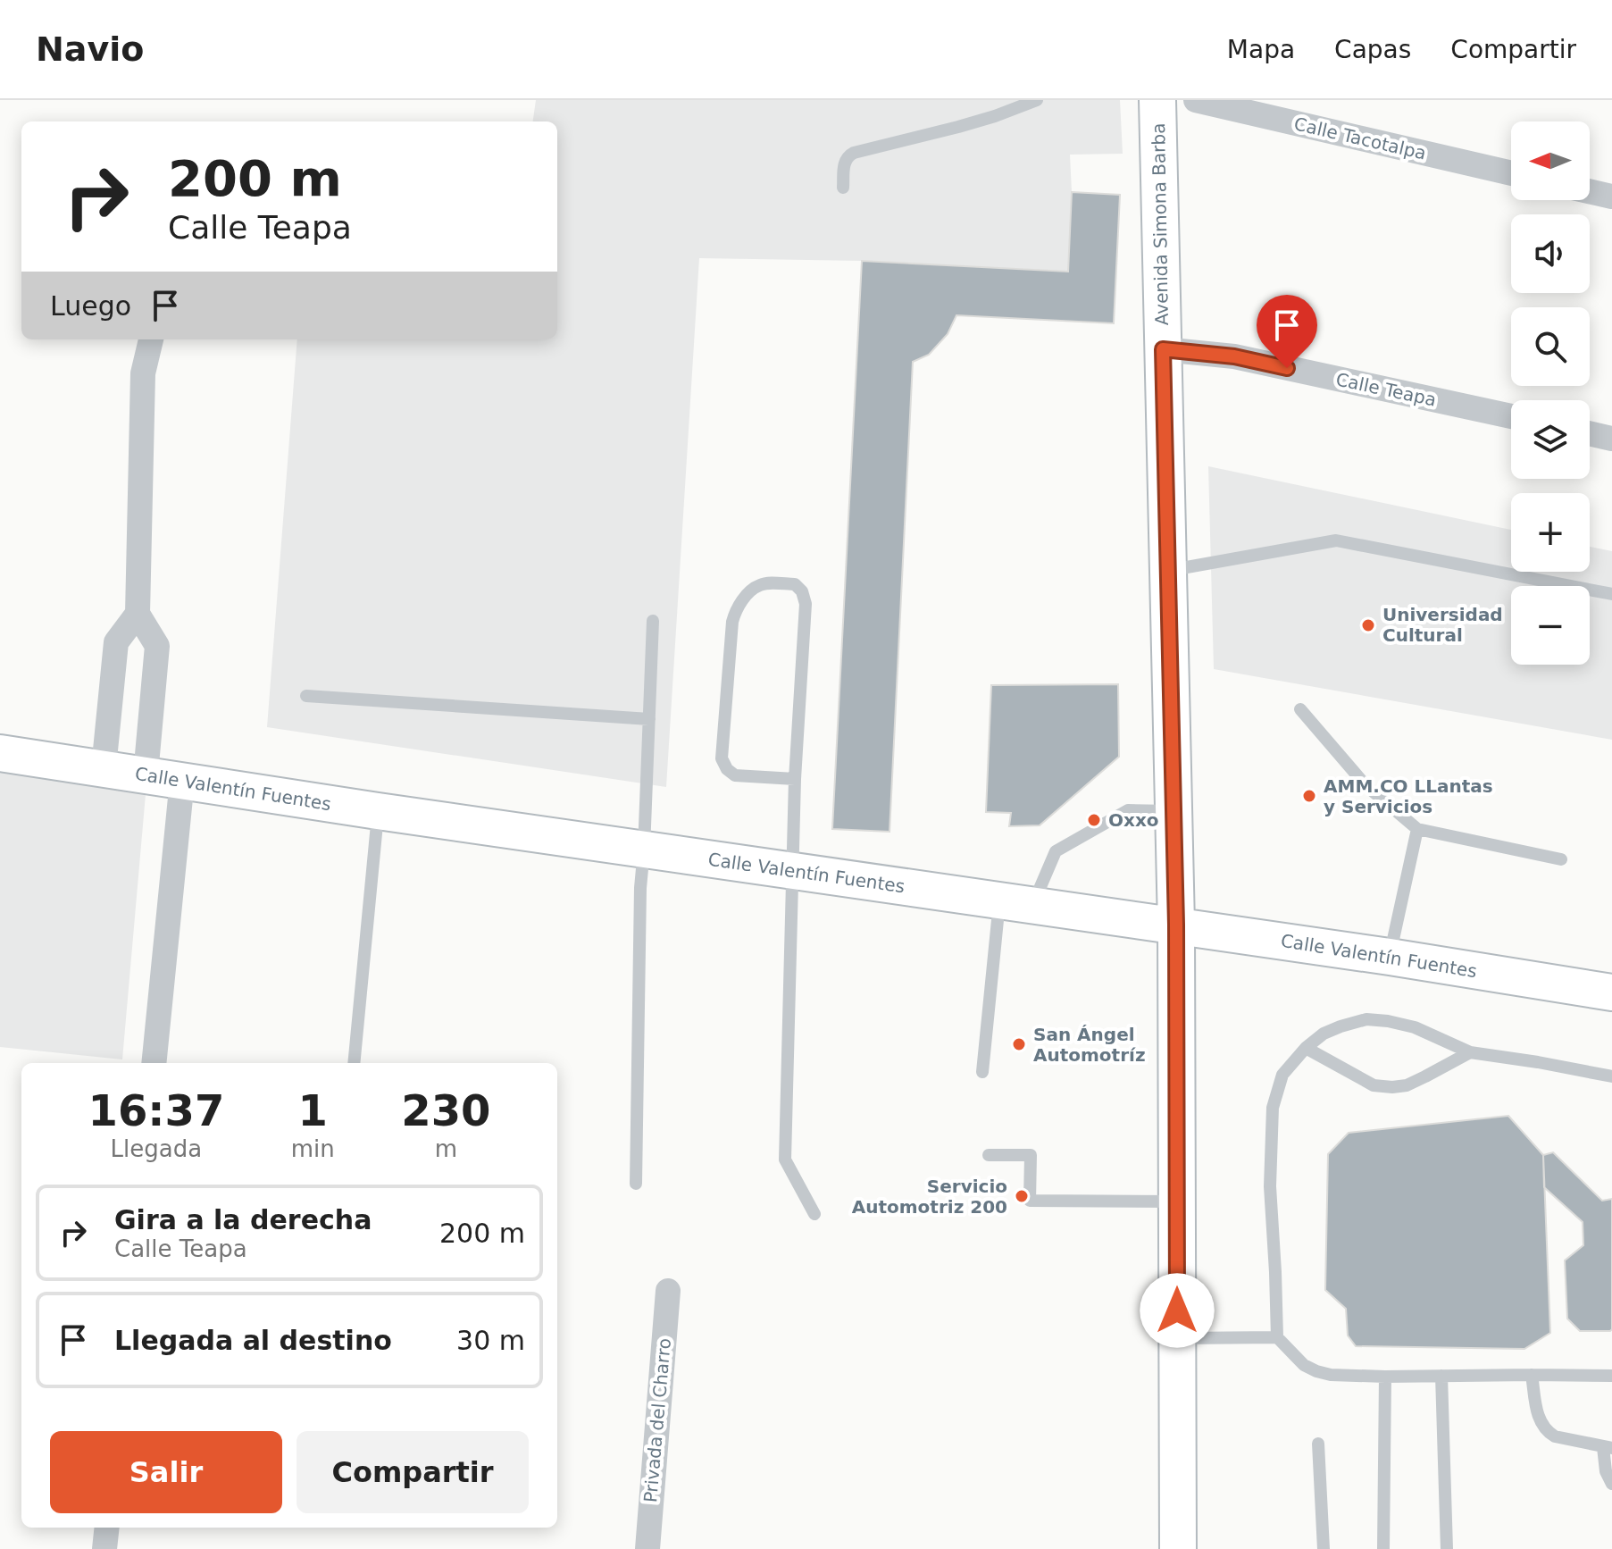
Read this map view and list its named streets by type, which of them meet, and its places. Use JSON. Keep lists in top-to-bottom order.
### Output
{
  "streets": {
    "street": [
      "Calle Tacotalpa",
      "Avenida Simona Barba",
      "Calle Teapa",
      "Calle Valentín Fuentes",
      "Privada del Charro"
    ]
  },
  "crossings": [
    ["Avenida Simona Barba", "Calle Teapa"],
    ["Avenida Simona Barba", "Calle Valentín Fuentes"]
  ],
  "places": [
    "Universidad Cultural",
    "AMM.CO LLantas y Servicios",
    "Oxxo",
    "San Ángel Automotríz",
    "Servicio Automotriz 200"
  ],
  "north": "left",
  "page": {
    "header": "Navio",
    "nav": ["Mapa", "Capas", "Compartir"],
    "map_buttons": ["+", "−"],
    "turn": ["200 m", "Calle Teapa"],
    "then": "Luego",
    "eta": [
      "16:37",
      "Llegada",
      "1",
      "min",
      "230",
      "m"
    ],
    "list": [
      {
        "name": "Gira a la derecha",
        "note": "Calle Teapa",
        "value": "200 m"
      },
      {
        "name": "Llegada al destino",
        "value": "30 m"
      }
    ],
    "buttons": ["Salir", "Compartir"]
  }
}
